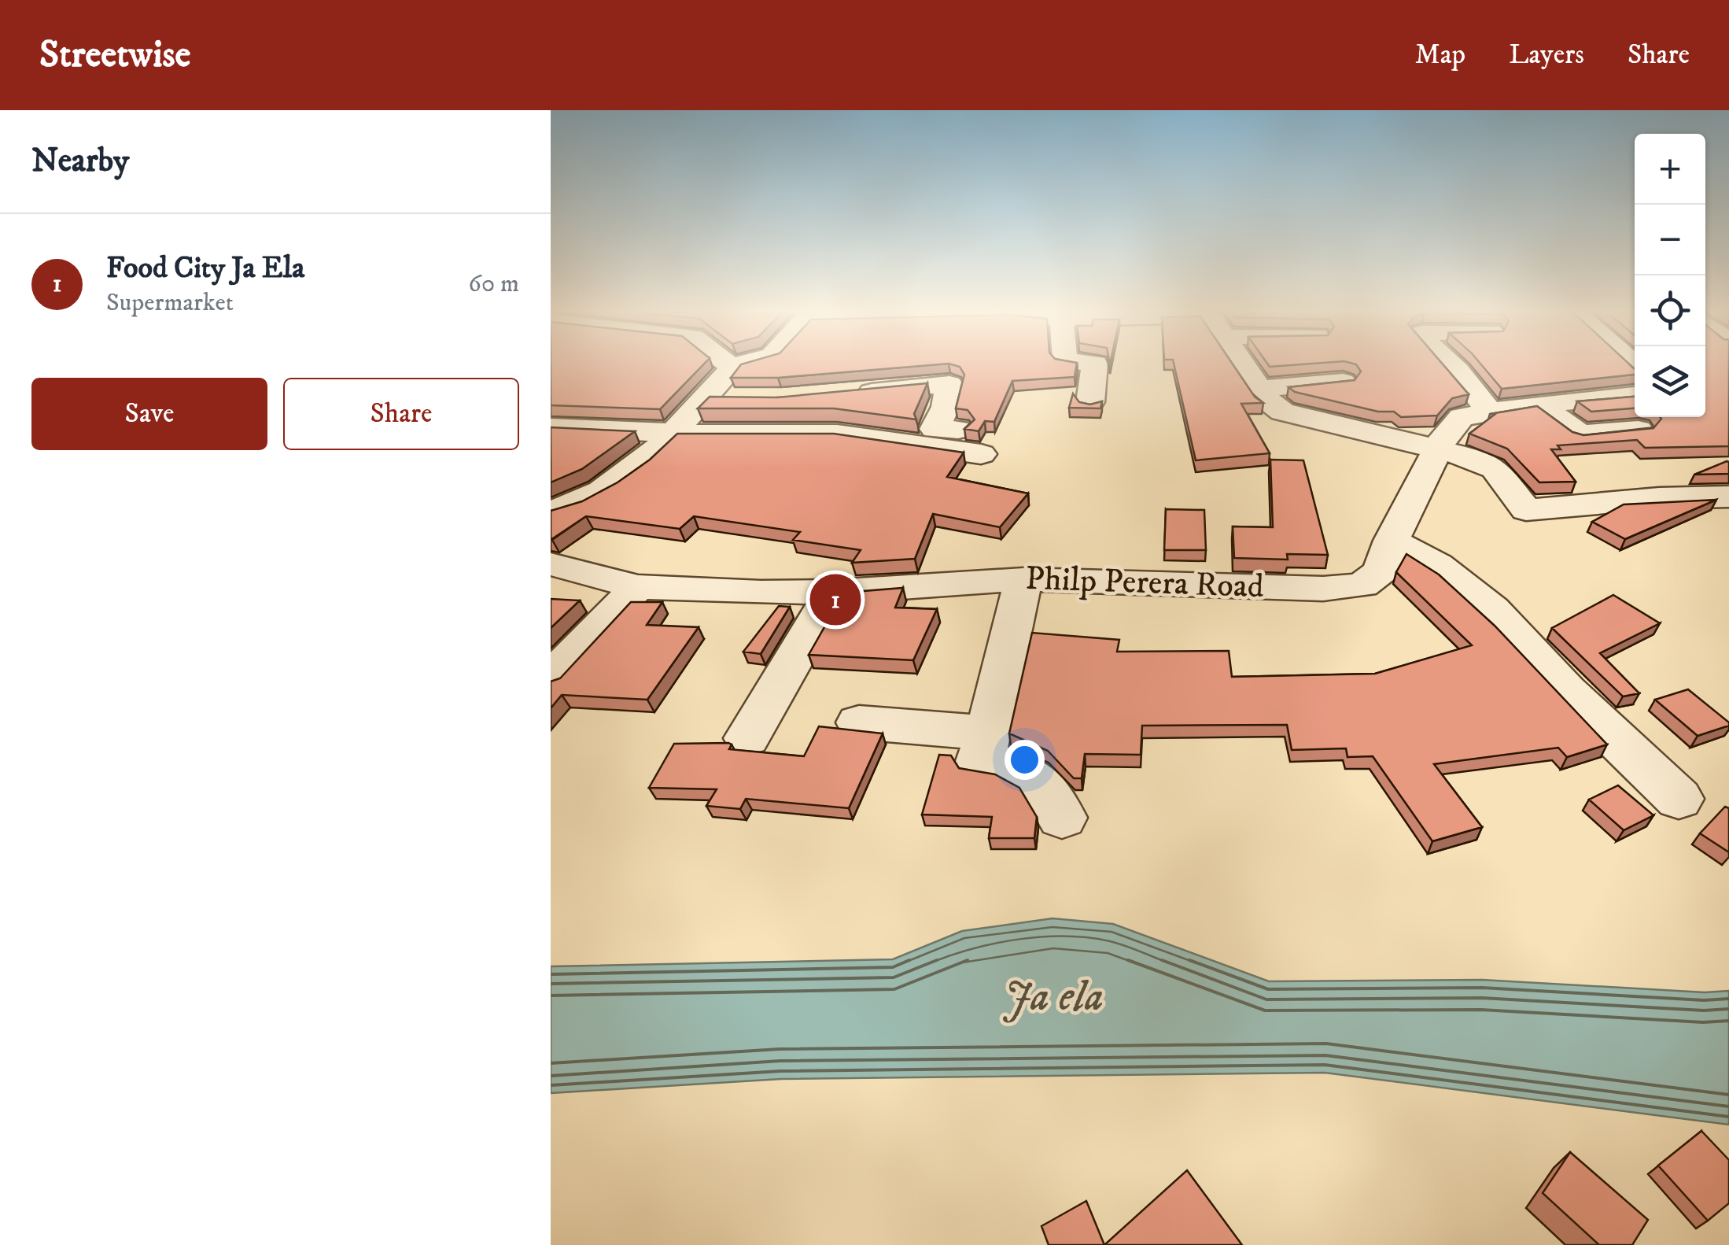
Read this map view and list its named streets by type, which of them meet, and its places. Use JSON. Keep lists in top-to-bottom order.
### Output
{
  "streets": {
    "street": ["Philp Perera Road"]
  },
  "water": ["Ja ela"],
  "page": {
    "header": "Streetwise",
    "nav": ["Map", "Layers", "Share"],
    "heading": "Nearby",
    "map_buttons": ["+", "−"],
    "list": [
      {
        "mark": "1",
        "name": "Food City Ja Ela",
        "note": "Supermarket",
        "value": "60 m"
      }
    ],
    "buttons": ["Save", "Share"],
    "pins": "1"
  }
}
